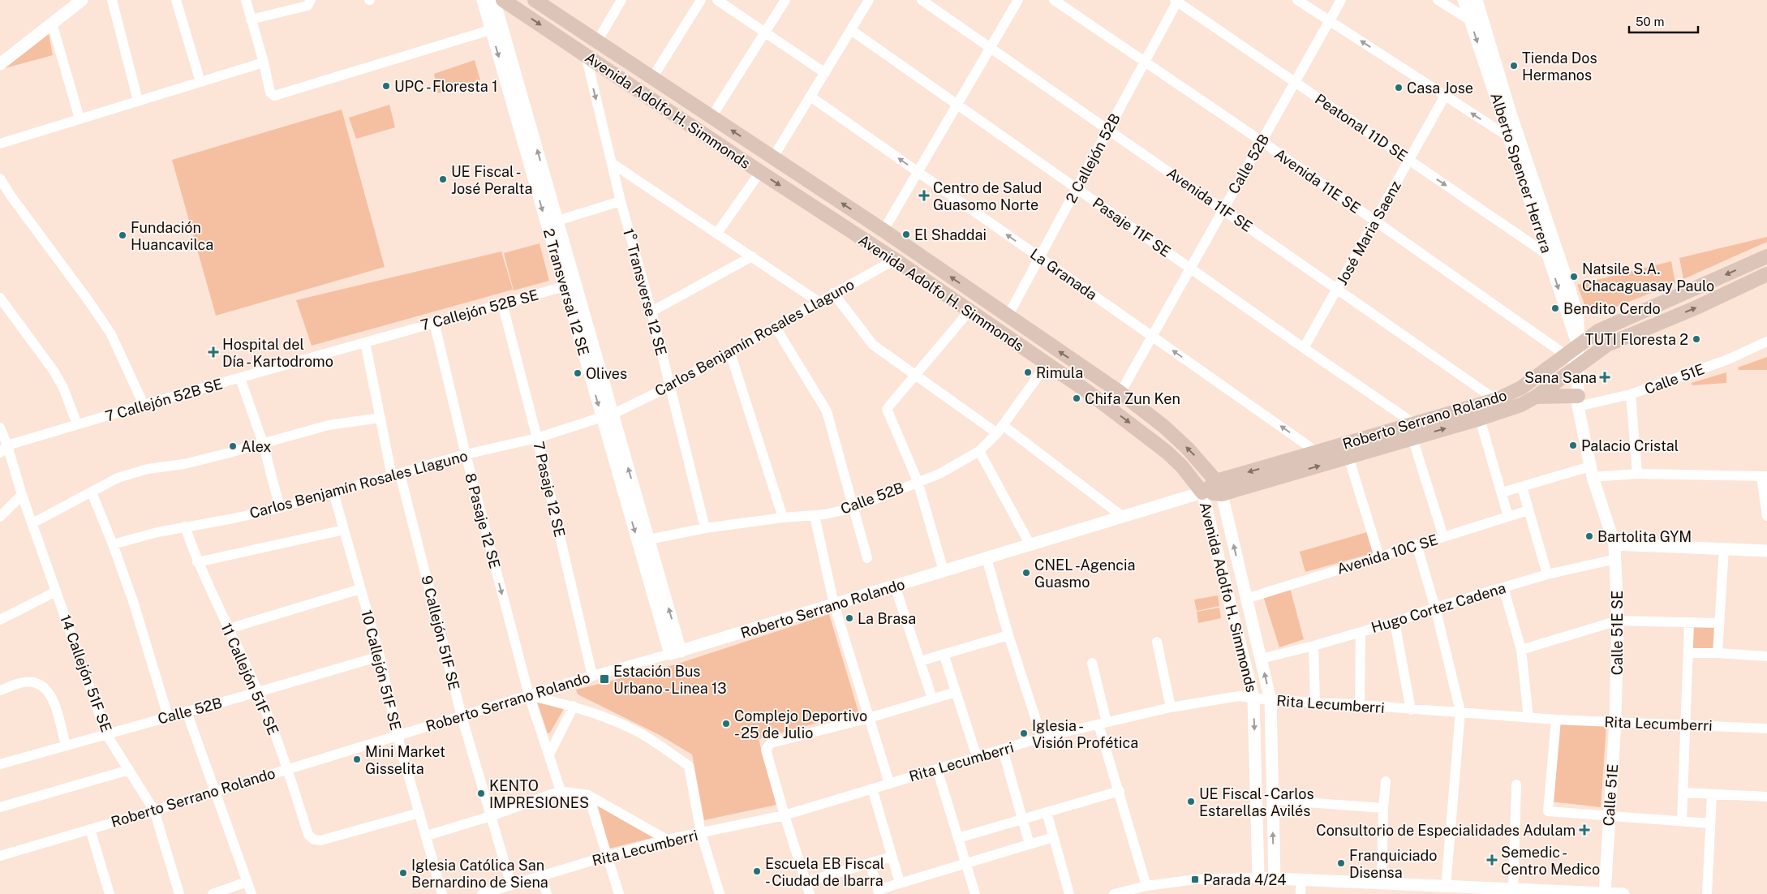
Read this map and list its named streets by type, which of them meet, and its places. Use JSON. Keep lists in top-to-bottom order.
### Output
{
  "streets": {
    "main road": ["Avenida Adolfo H. Simmonds", "Roberto Serrano Rolando"],
    "street": [
      "Peatonal 11D SE",
      "2 Callejón 52B",
      "Calle 52B",
      "Alberto Spencer Herrera",
      "Avenida 11E SE",
      "Avenida 11F SE",
      "Pasaje 11F SE",
      "José Maria Saenz",
      "La Granada",
      "2 Transversal 12 SE",
      "1° Transverse 12 SE",
      "7 Callejón 52B SE",
      "Carlos Benjamín Rosales Llaguno",
      "Calle 51E",
      "7 Pasaje 12 SE",
      "8 Pasaje 12 SE",
      "Avenida 10C SE",
      "Hugo Cortez Cadena",
      "9 Callejón 51F SE",
      "Calle 51E SE",
      "10 Callejón 51F SE",
      "14 Callejón 51F SE",
      "11 Callejón 51F SE",
      "Rita Lecumberri"
    ]
  },
  "crossings": [
    ["Avenida Adolfo H. Simmonds", "2 Callejón 52B"],
    ["Avenida Adolfo H. Simmonds", "Calle 52B"],
    ["Avenida Adolfo H. Simmonds", "1° Transverse 12 SE"],
    ["Avenida Adolfo H. Simmonds", "Carlos Benjamín Rosales Llaguno"],
    ["Avenida Adolfo H. Simmonds", "Roberto Serrano Rolando"],
    ["Avenida Adolfo H. Simmonds", "Avenida 10C SE"],
    ["Avenida Adolfo H. Simmonds", "Hugo Cortez Cadena"],
    ["Avenida Adolfo H. Simmonds", "Rita Lecumberri"],
    ["Peatonal 11D SE", "2 Callejón 52B"],
    ["Peatonal 11D SE", "Calle 52B"],
    ["Peatonal 11D SE", "Alberto Spencer Herrera"],
    ["Peatonal 11D SE", "José Maria Saenz"],
    ["2 Callejón 52B", "Avenida 11E SE"],
    ["2 Callejón 52B", "Avenida 11F SE"],
    ["2 Callejón 52B", "Pasaje 11F SE"],
    ["2 Callejón 52B", "La Granada"],
    ["Calle 52B", "Avenida 11E SE"],
    ["Calle 52B", "Avenida 11F SE"],
    ["Calle 52B", "Pasaje 11F SE"],
    ["Calle 52B", "La Granada"],
    ["Calle 52B", "2 Transversal 12 SE"],
    ["Calle 52B", "1° Transverse 12 SE"],
    ["Calle 52B", "10 Callejón 51F SE"],
    ["Calle 52B", "14 Callejón 51F SE"],
    ["Calle 52B", "11 Callejón 51F SE"],
    ["Alberto Spencer Herrera", "Avenida 11E SE"],
    ["Alberto Spencer Herrera", "Calle 51E"],
    ["Alberto Spencer Herrera", "Roberto Serrano Rolando"],
    ["Alberto Spencer Herrera", "Calle 51E SE"],
    ["Avenida 11E SE", "José Maria Saenz"],
    ["Avenida 11E SE", "Roberto Serrano Rolando"],
    ["Avenida 11F SE", "José Maria Saenz"],
    ["Avenida 11F SE", "Roberto Serrano Rolando"],
    ["Pasaje 11F SE", "José Maria Saenz"],
    ["Pasaje 11F SE", "Roberto Serrano Rolando"],
    ["La Granada", "Roberto Serrano Rolando"],
    ["2 Transversal 12 SE", "7 Callejón 52B SE"],
    ["2 Transversal 12 SE", "Carlos Benjamín Rosales Llaguno"],
    ["2 Transversal 12 SE", "Roberto Serrano Rolando"],
    ["1° Transverse 12 SE", "Carlos Benjamín Rosales Llaguno"],
    ["7 Callejón 52B SE", "7 Pasaje 12 SE"],
    ["7 Callejón 52B SE", "8 Pasaje 12 SE"],
    ["7 Callejón 52B SE", "9 Callejón 51F SE"],
    ["7 Callejón 52B SE", "14 Callejón 51F SE"],
    ["Carlos Benjamín Rosales Llaguno", "7 Pasaje 12 SE"],
    ["Carlos Benjamín Rosales Llaguno", "8 Pasaje 12 SE"],
    ["Carlos Benjamín Rosales Llaguno", "9 Callejón 51F SE"],
    ["Carlos Benjamín Rosales Llaguno", "10 Callejón 51F SE"],
    ["Carlos Benjamín Rosales Llaguno", "11 Callejón 51F SE"],
    ["Calle 51E", "Calle 51E SE"],
    ["Calle 51E", "Rita Lecumberri"],
    ["Roberto Serrano Rolando", "7 Pasaje 12 SE"],
    ["Roberto Serrano Rolando", "8 Pasaje 12 SE"],
    ["Roberto Serrano Rolando", "9 Callejón 51F SE"],
    ["Roberto Serrano Rolando", "10 Callejón 51F SE"],
    ["Roberto Serrano Rolando", "14 Callejón 51F SE"],
    ["Roberto Serrano Rolando", "11 Callejón 51F SE"],
    ["Hugo Cortez Cadena", "Calle 51E SE"],
    ["9 Callejón 51F SE", "Rita Lecumberri"],
    ["Calle 51E SE", "Rita Lecumberri"],
    ["10 Callejón 51F SE", "11 Callejón 51F SE"]
  ],
  "one_way": ["La Granada", "8 Pasaje 12 SE"],
  "places": {
    "other": [
      "Tienda Dos Hermanos",
      "UPC - Floresta 1",
      "Casa Jose",
      "UE Fiscal - José Peralta",
      "El Shaddai",
      "Fundación Huancavilca",
      "Natsile S.A. Chacaguasay Paulo",
      "Bendito Cerdo",
      "TUTI Floresta 2",
      "Rimula",
      "Olives",
      "Chifa Zun Ken",
      "Palacio Cristal",
      "Alex",
      "Bartolita GYM",
      "CNEL -Agencia Guasmo",
      "La Brasa",
      "Complejo Deportivo - 25 de Julio",
      "Iglesia - Visión Profética",
      "Mini Market Gisselita",
      "KENTO IMPRESIONES",
      "UE Fiscal - Carlos Estarellas Avilés",
      "Franquiciado Disensa",
      "Escuela EB Fiscal - Ciudad de Ibarra",
      "Iglesia Católica San Bernardino de Siena"
    ],
    "health": [
      "Centro de Salud Guasomo Norte",
      "Hospital del Día - Kartodromo",
      "Sana Sana",
      "Consultorio de Especialidades Adulam",
      "Semedic - Centro Medico"
    ],
    "transit": ["Estación Bus Urbano - Linea 13", "Parada 4/24"]
  },
  "scale_bar": "50 m"
}
